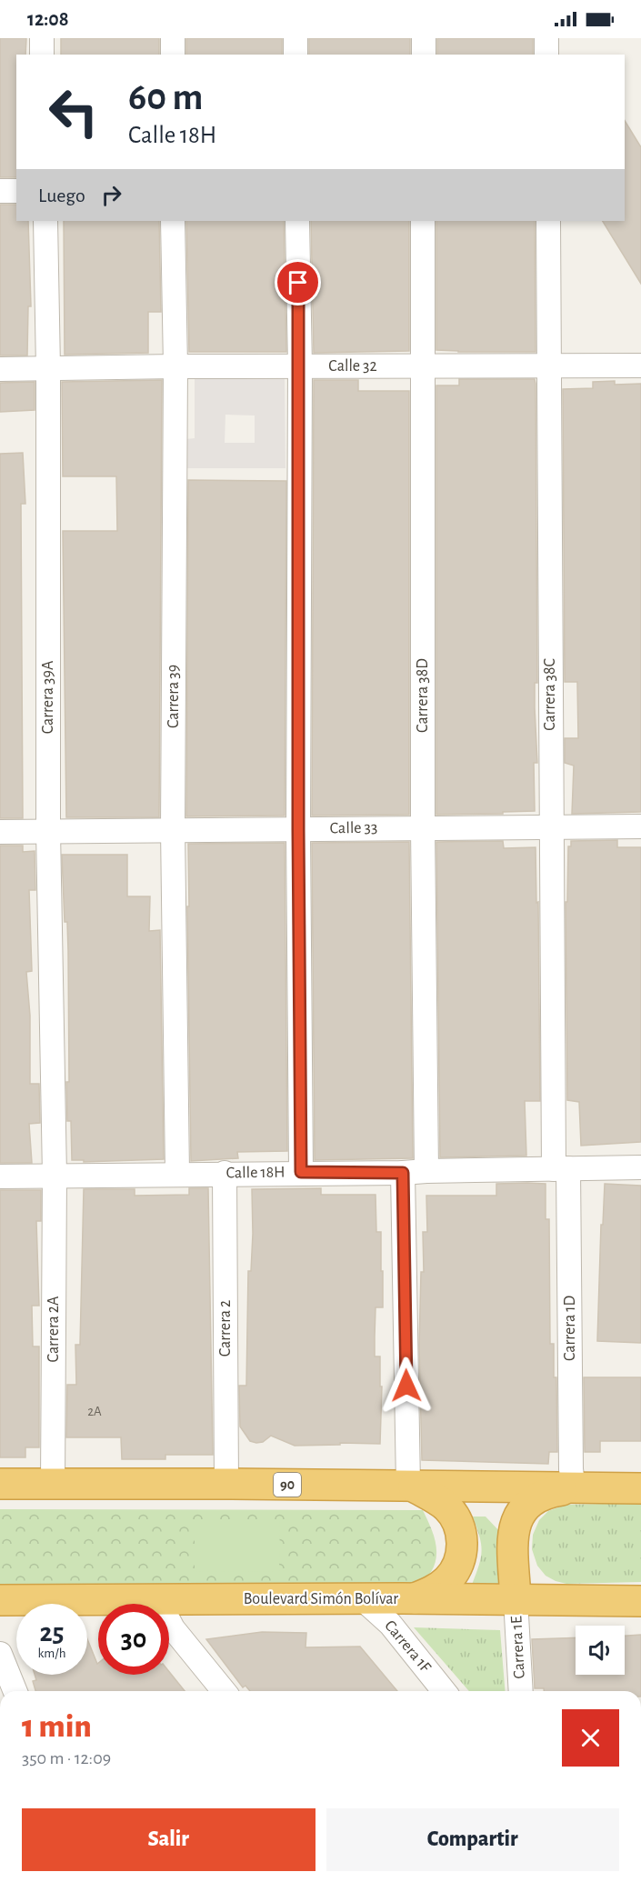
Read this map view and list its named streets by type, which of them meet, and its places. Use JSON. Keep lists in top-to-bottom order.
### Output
{
  "streets": {
    "highway": ["90", "Boulevard Simón Bolívar"],
    "street": [
      "Calle 32",
      "Carrera 38C",
      "Carrera 38D",
      "Carrera 39",
      "Carrera 39A",
      "Calle 33",
      "Calle 18H",
      "Carrera 2",
      "Carrera 1D",
      "Carrera 2A",
      "Carrera 1F",
      "Carrera 1E"
    ]
  },
  "crossings": [
    ["Calle 32", "Carrera 38C"],
    ["Calle 32", "Carrera 38D"],
    ["Calle 32", "Carrera 39"],
    ["Calle 32", "Carrera 39A"],
    ["Carrera 38C", "Calle 33"],
    ["Carrera 38C", "Calle 18H"],
    ["Carrera 38C", "Carrera 1D"],
    ["Carrera 38D", "Calle 33"],
    ["Carrera 38D", "Calle 18H"],
    ["Carrera 39", "Calle 33"],
    ["Carrera 39", "Calle 18H"],
    ["Carrera 39A", "Calle 33"],
    ["Carrera 39A", "Calle 18H"],
    ["Carrera 39A", "Carrera 2A"],
    ["Calle 18H", "Carrera 2"],
    ["Calle 18H", "Carrera 1D"],
    ["Calle 18H", "Carrera 2A"],
    ["Carrera 2", "90"],
    ["Carrera 1D", "90"],
    ["Carrera 2A", "90"],
    ["Boulevard Simón Bolívar", "Carrera 1F"],
    ["Boulevard Simón Bolívar", "Carrera 1E"]
  ],
  "house_numbers": ["2A"],
  "page": {
    "status": "12:08",
    "turn": ["60 m", "Calle 18H"],
    "then": "Luego",
    "speed": "25 km/h",
    "limit": "30",
    "heading": ["1 min", "350 m · 12:09"],
    "buttons": ["Salir", "Compartir"]
  }
}
